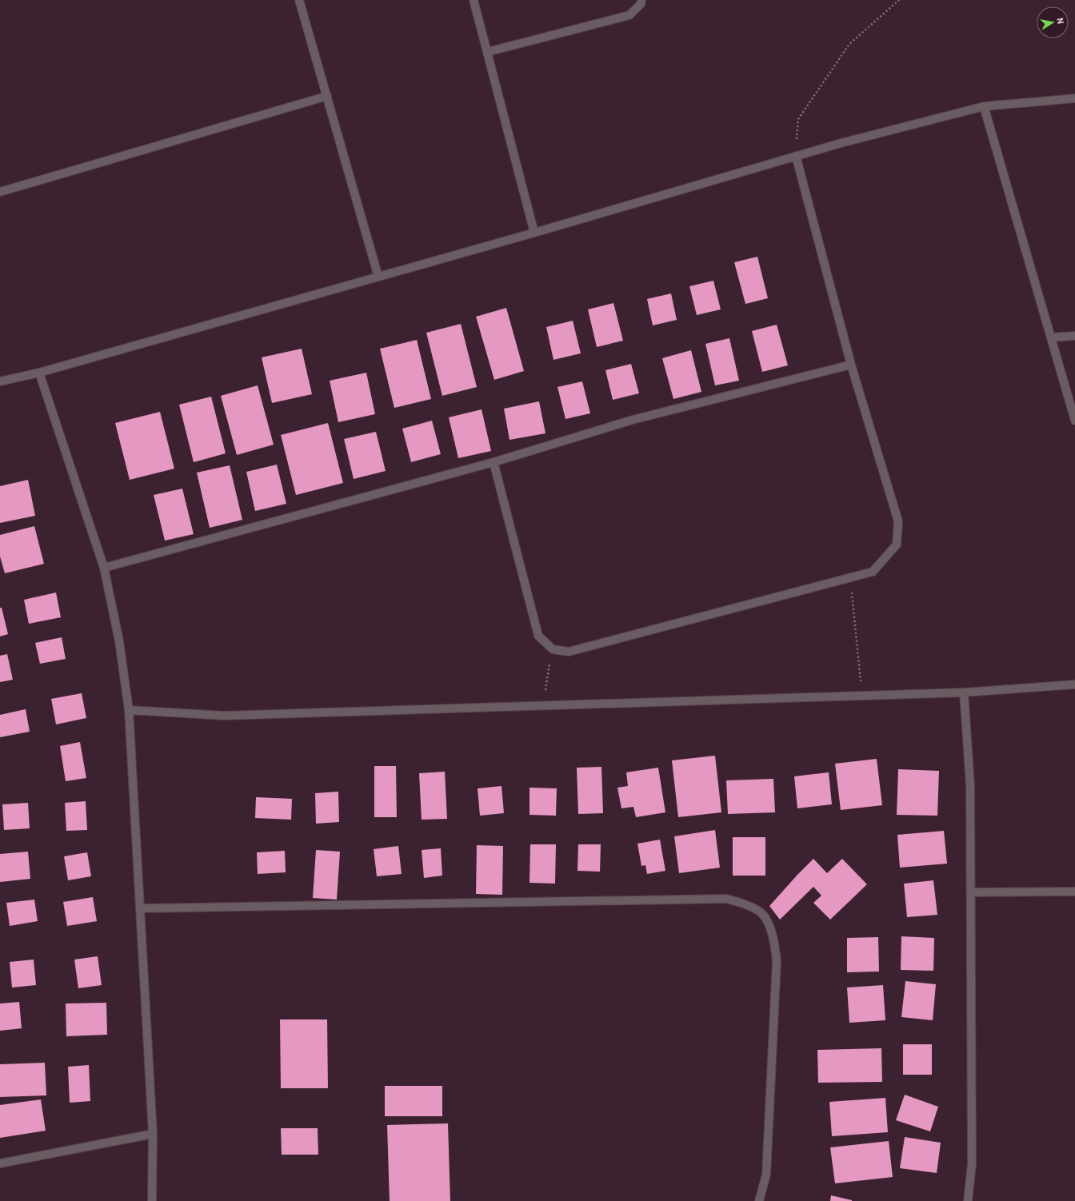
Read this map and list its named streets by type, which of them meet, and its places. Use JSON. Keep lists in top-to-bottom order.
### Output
{
  "north": "right"
}
